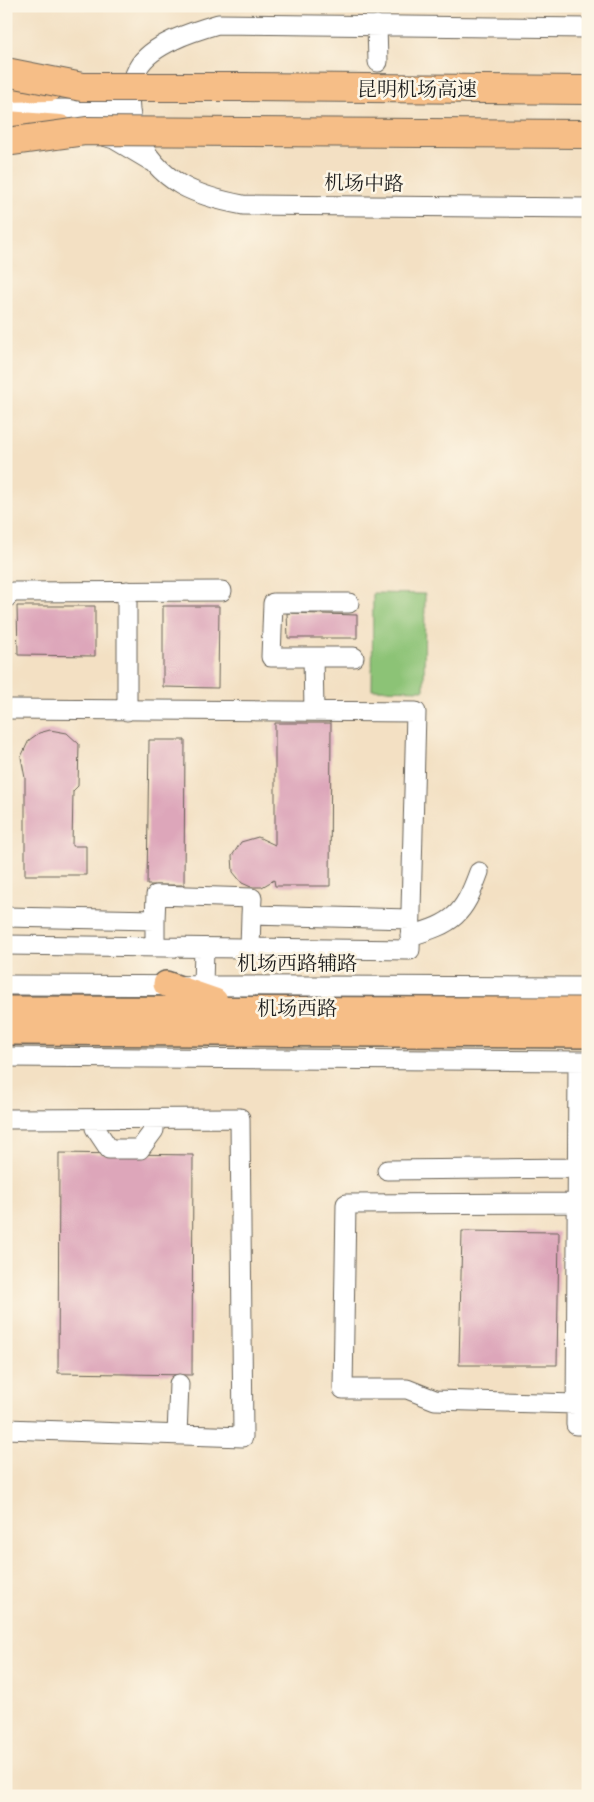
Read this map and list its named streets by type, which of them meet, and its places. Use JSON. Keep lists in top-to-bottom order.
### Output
{
  "streets": {
    "highway": ["昆明机场高速"],
    "main road": ["机场西路"],
    "street": ["机场中路", "机场西路辅路"]
  }
}
